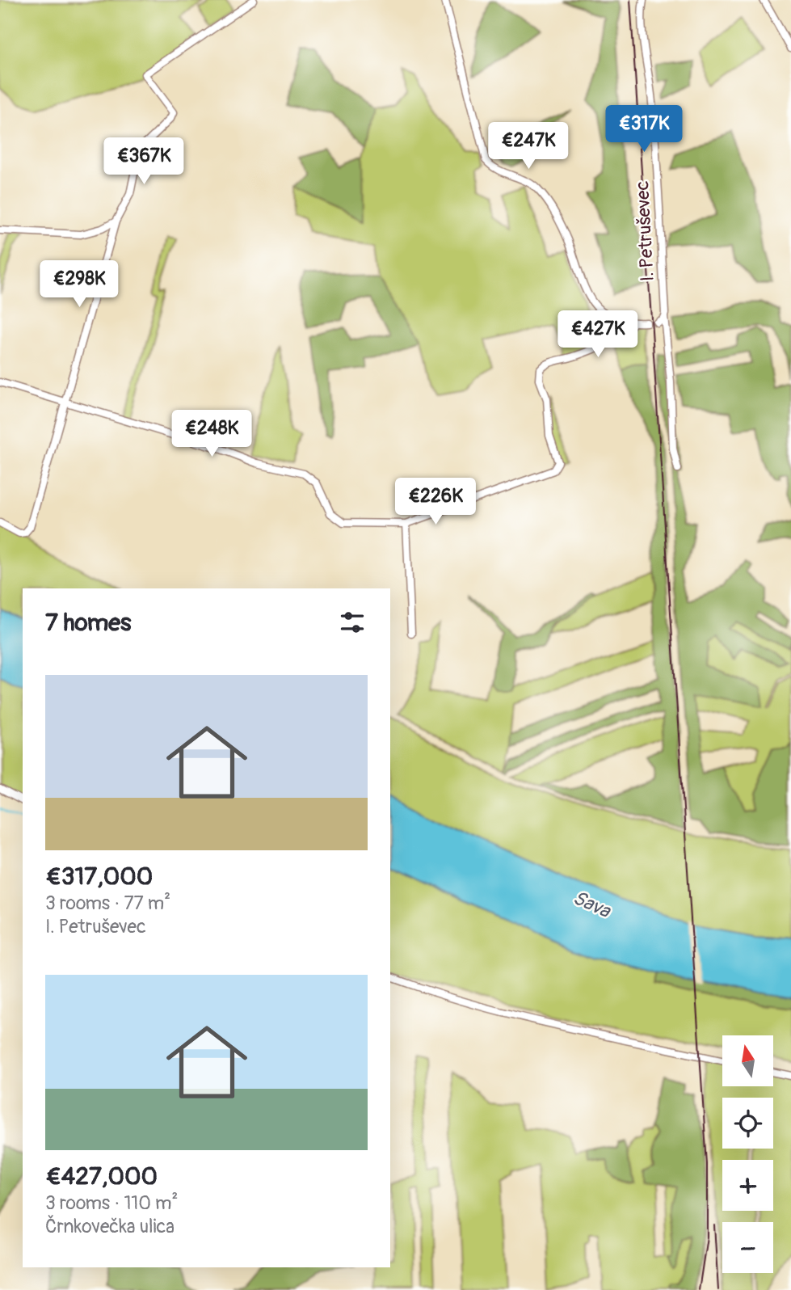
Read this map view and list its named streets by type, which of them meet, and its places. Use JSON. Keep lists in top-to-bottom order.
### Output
{
  "streets": {
    "street": ["I. Petruševec"]
  },
  "water": ["Sava"],
  "north": "top",
  "page": {
    "price": [
      "€317K",
      "€247K",
      "€367K",
      "€298K",
      "€427K",
      "€248K",
      "€226K"
    ],
    "heading": "7 homes",
    "list": [
      {
        "name": "€317,000",
        "note": "3 rooms · 77 m² · I. Petruševec"
      },
      {
        "name": "€427,000",
        "note": "3 rooms · 110 m² · Črnkovečka ulica"
      }
    ],
    "map_buttons": ["+", "−"]
  }
}
